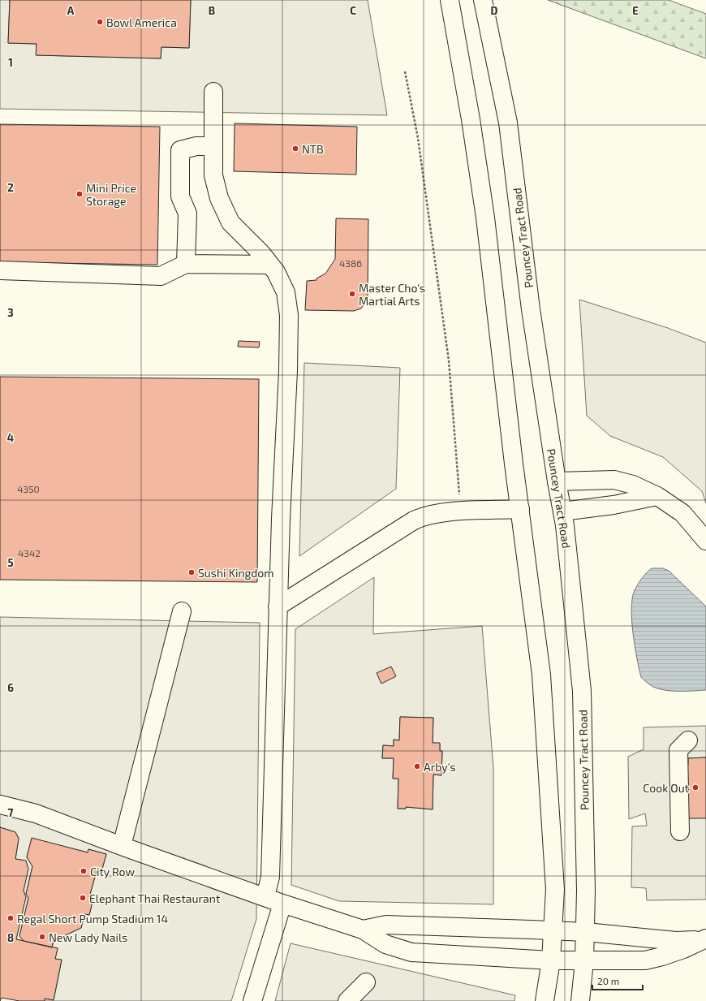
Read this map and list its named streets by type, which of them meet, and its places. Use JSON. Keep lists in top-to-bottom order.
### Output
{
  "streets": {
    "main road": ["Pouncey Tract Road"]
  },
  "places": [
    "Bowl America",
    "NTB",
    "Mini Price Storage",
    "Master Cho's Martial Arts",
    "Sushi Kingdom",
    "Arby's",
    "Cook Out",
    "City Row",
    "Elephant Thai Restaurant",
    "Regal Short Pump Stadium 14",
    "New Lady Nails"
  ],
  "house_numbers": ["4386", "4350", "4342"],
  "scale_bar": "20 m",
  "grid": {
    "columns": [
      "A",
      "B",
      "C",
      "D",
      "E"
    ],
    "rows": [
      "1",
      "2",
      "3",
      "4",
      "5",
      "6",
      "7",
      "8"
    ]
  }
}
